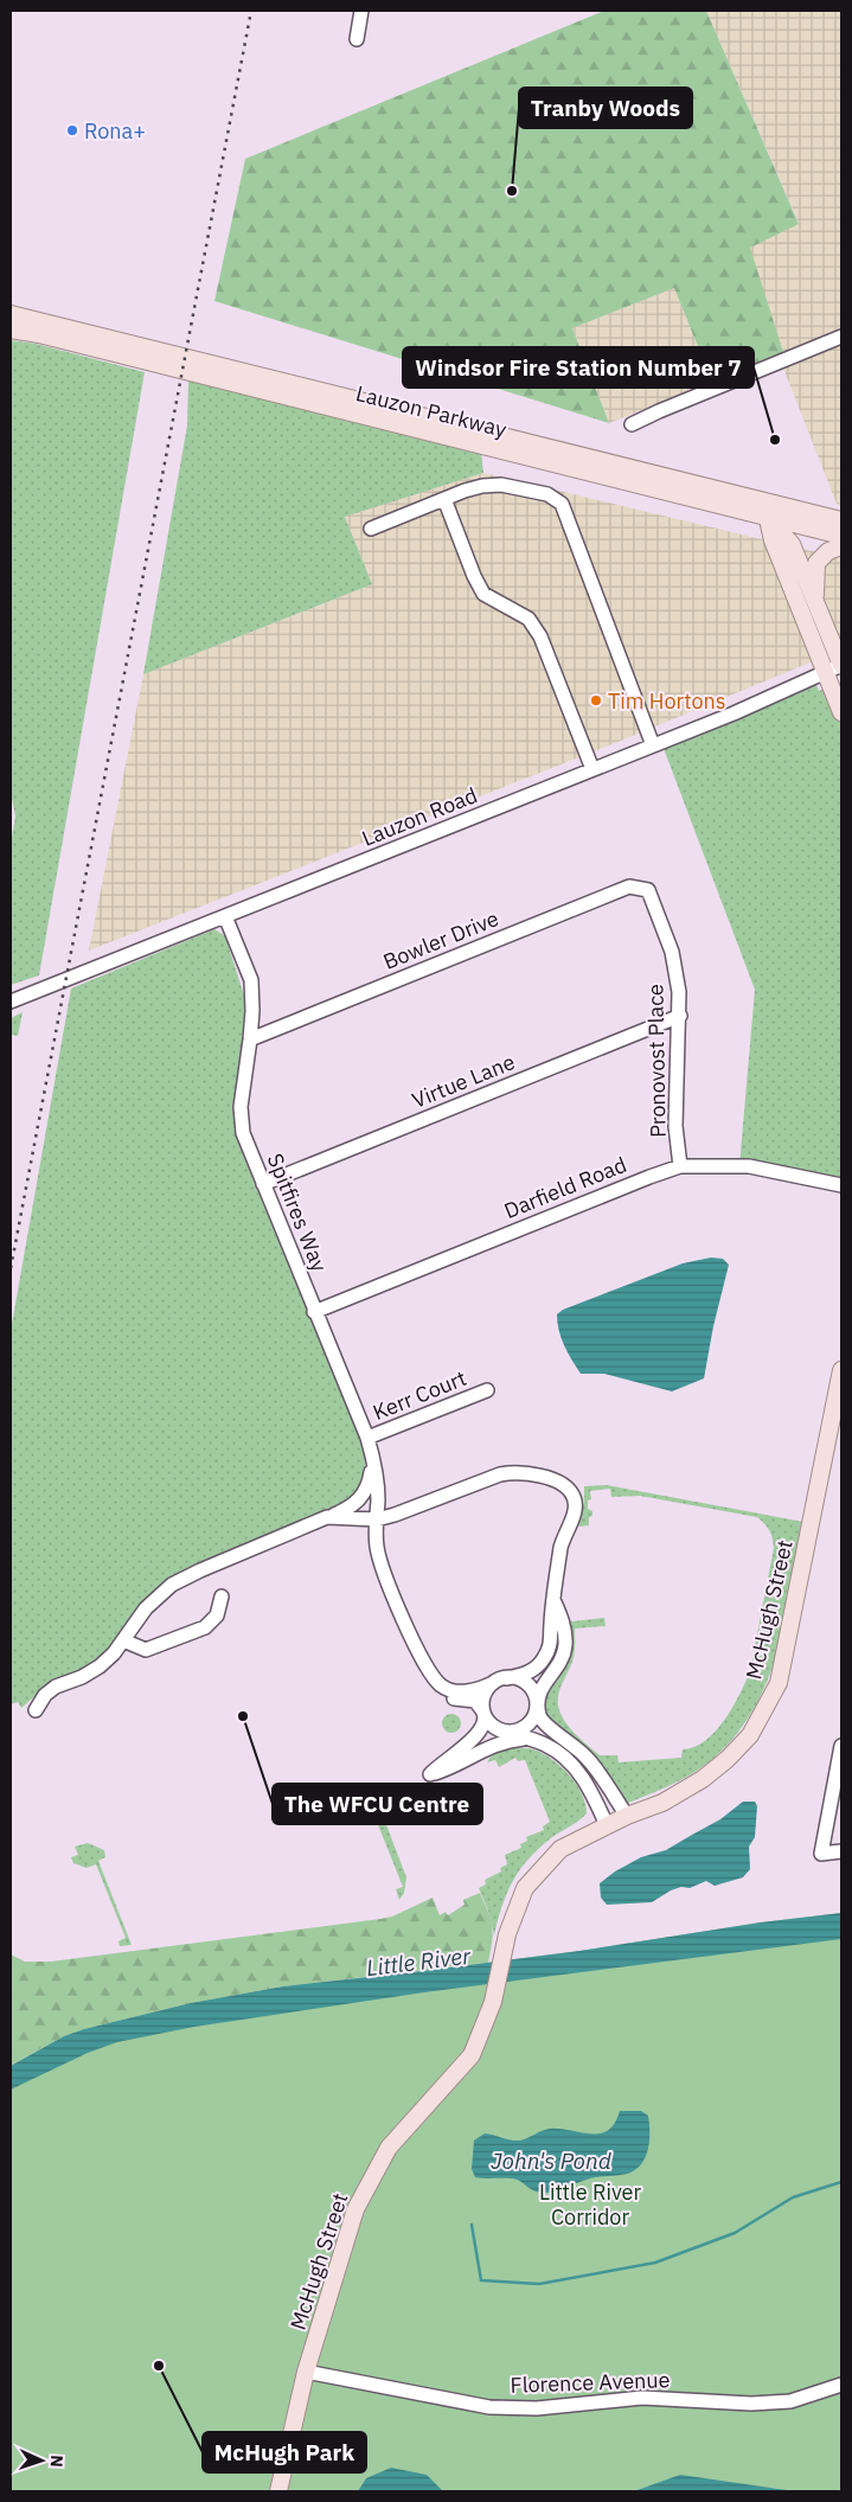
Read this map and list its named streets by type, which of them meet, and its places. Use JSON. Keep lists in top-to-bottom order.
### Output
{
  "streets": {
    "main road": ["Lauzon Parkway", "McHugh Street"],
    "street": [
      "Lauzon Road",
      "Bowler Drive",
      "Pronovost Place",
      "Virtue Lane",
      "Darfield Road",
      "Spitfires Way",
      "Kerr Court",
      "Florence Avenue"
    ]
  },
  "crossings": [
    ["Lauzon Road", "Spitfires Way"],
    ["Bowler Drive", "Pronovost Place"],
    ["Bowler Drive", "Spitfires Way"],
    ["Pronovost Place", "Virtue Lane"],
    ["Pronovost Place", "Darfield Road"],
    ["Virtue Lane", "Spitfires Way"],
    ["Darfield Road", "Spitfires Way"],
    ["Spitfires Way", "Kerr Court"],
    ["McHugh Street", "Florence Avenue"]
  ],
  "water": ["Little River", "John's Pond"],
  "parks": ["Little River Corridor"],
  "places": [
    "Rona+",
    "Tranby Woods",
    "Windsor Fire Station Number 7",
    "Tim Hortons",
    "The WFCU Centre",
    "McHugh Park"
  ],
  "north": "right"
}
